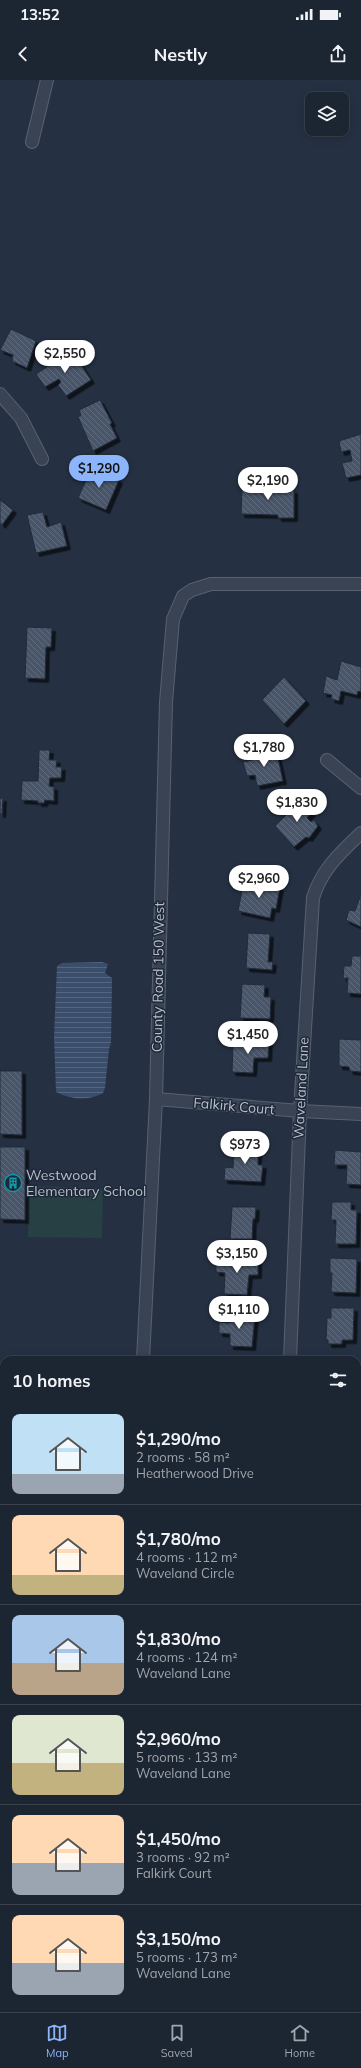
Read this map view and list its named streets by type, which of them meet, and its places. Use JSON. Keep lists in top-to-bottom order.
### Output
{
  "streets": {
    "street": ["County Road 150 West", "Waveland Lane", "Falkirk Court"]
  },
  "crossings": [
    ["County Road 150 West", "Falkirk Court"],
    ["Waveland Lane", "Falkirk Court"]
  ],
  "places": {
    "building": ["Westwood Elementary School"]
  },
  "page": {
    "status": "13:52",
    "header": "Nestly",
    "price": [
      "$2,550",
      "$1,290",
      "$2,190",
      "$1,780",
      "$1,830",
      "$2,960",
      "$1,450",
      "$973",
      "$3,150",
      "$1,110"
    ],
    "heading": "10 homes",
    "list": [
      {
        "name": "$1,290/mo",
        "note": "2 rooms · 58 m² · Heatherwood Drive"
      },
      {
        "name": "$1,780/mo",
        "note": "4 rooms · 112 m² · Waveland Circle"
      },
      {
        "name": "$1,830/mo",
        "note": "4 rooms · 124 m² · Waveland Lane"
      },
      {
        "name": "$2,960/mo",
        "note": "5 rooms · 133 m² · Waveland Lane"
      },
      {
        "name": "$1,450/mo",
        "note": "3 rooms · 92 m² · Falkirk Court"
      },
      {
        "name": "$3,150/mo",
        "note": "5 rooms · 173 m² · Waveland Lane"
      }
    ],
    "tabs": ["Map", "Saved", "Home"]
  }
}
